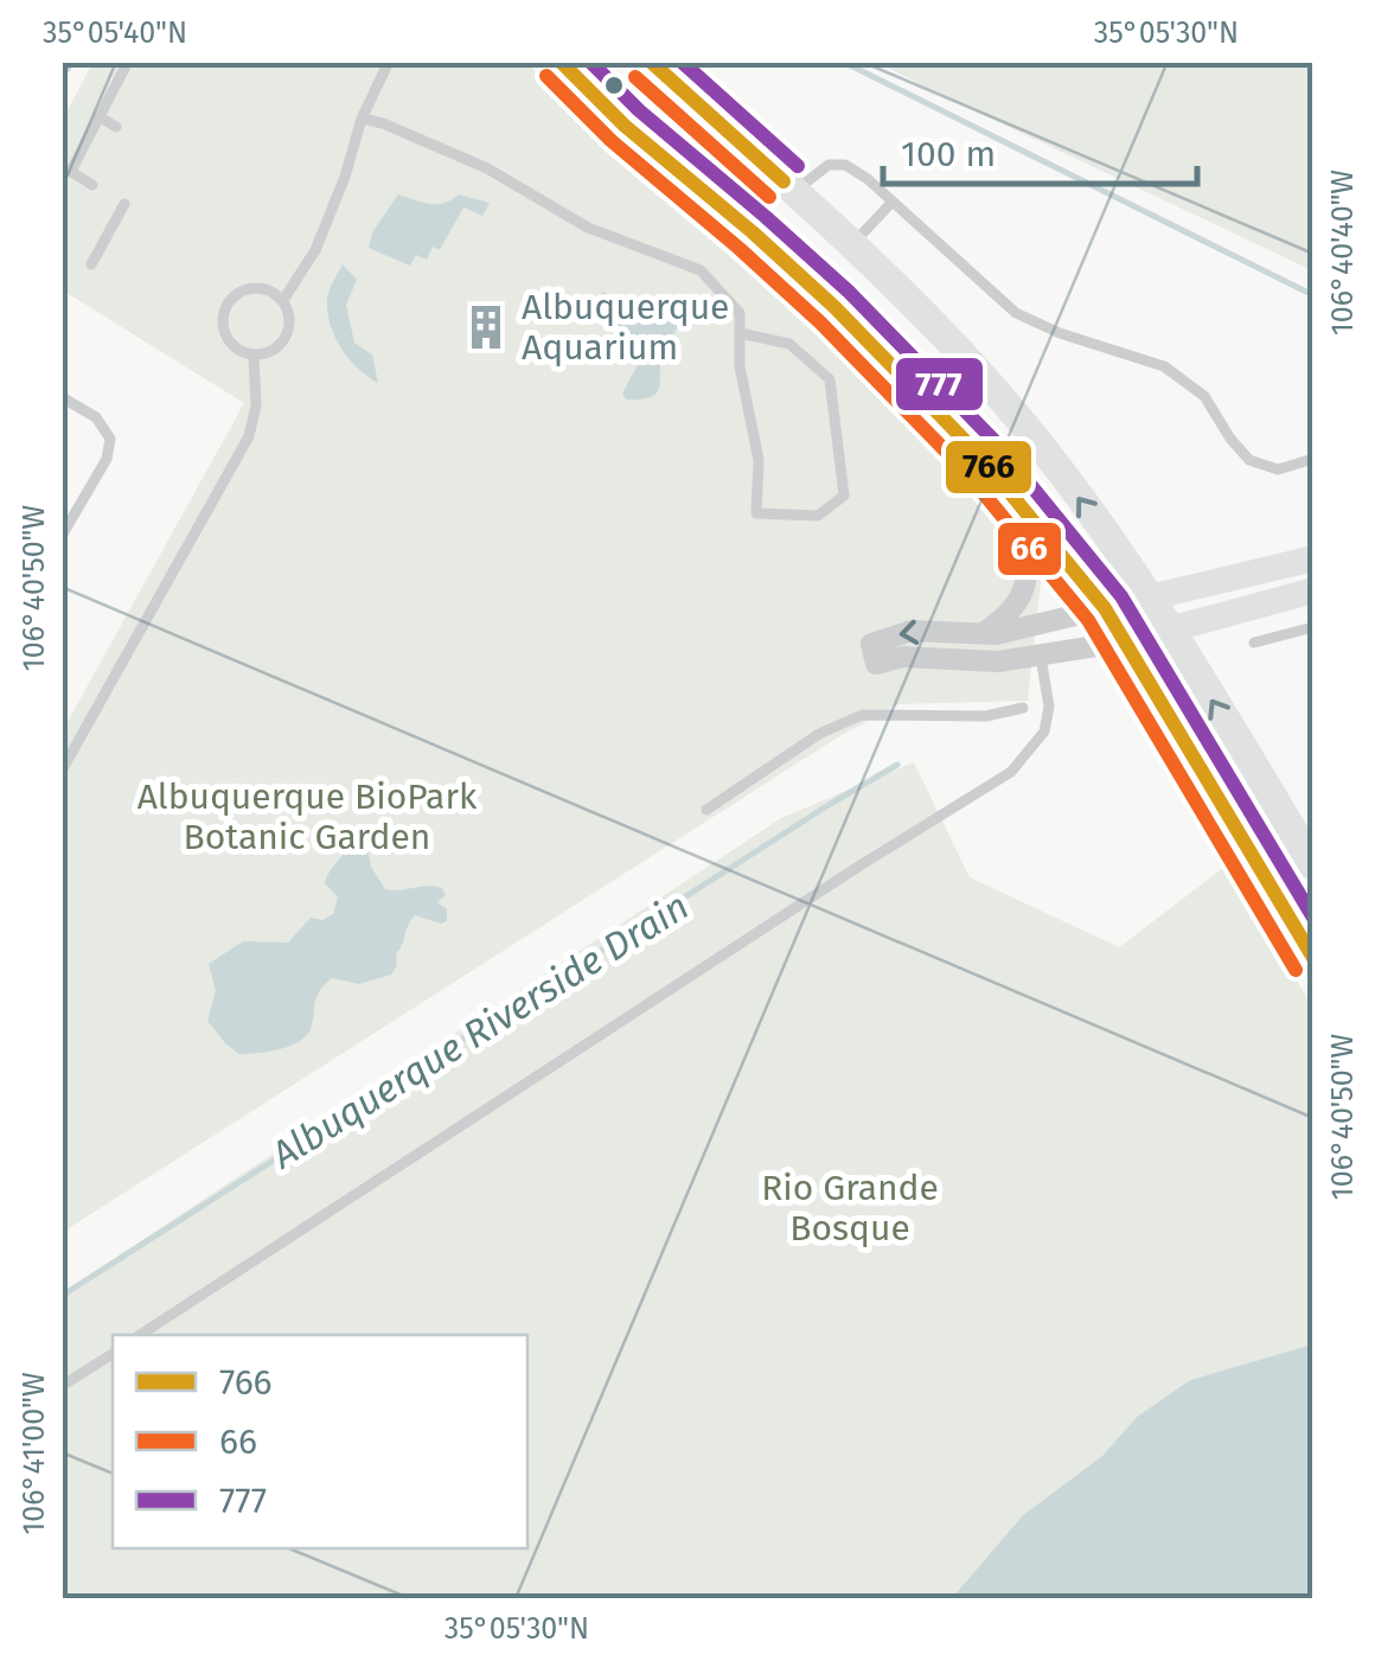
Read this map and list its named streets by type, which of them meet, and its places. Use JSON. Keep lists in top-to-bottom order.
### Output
{
  "water": ["Albuquerque Riverside Drain"],
  "parks": ["Albuquerque BioPark Botanic Garden", "Rio Grande Bosque"],
  "places": {
    "building": ["Albuquerque Aquarium"]
  },
  "lines": ["transit line 766", "transit line 777", "transit line 66"],
  "legend": ["766", "66", "777"],
  "scale_bar": "100 m",
  "coordinates": [
    "35°05'40\"N",
    "35°05'30\"N",
    "106°40'40\"W",
    "106°40'50\"W",
    "106°41'00\"W"
  ]
}
